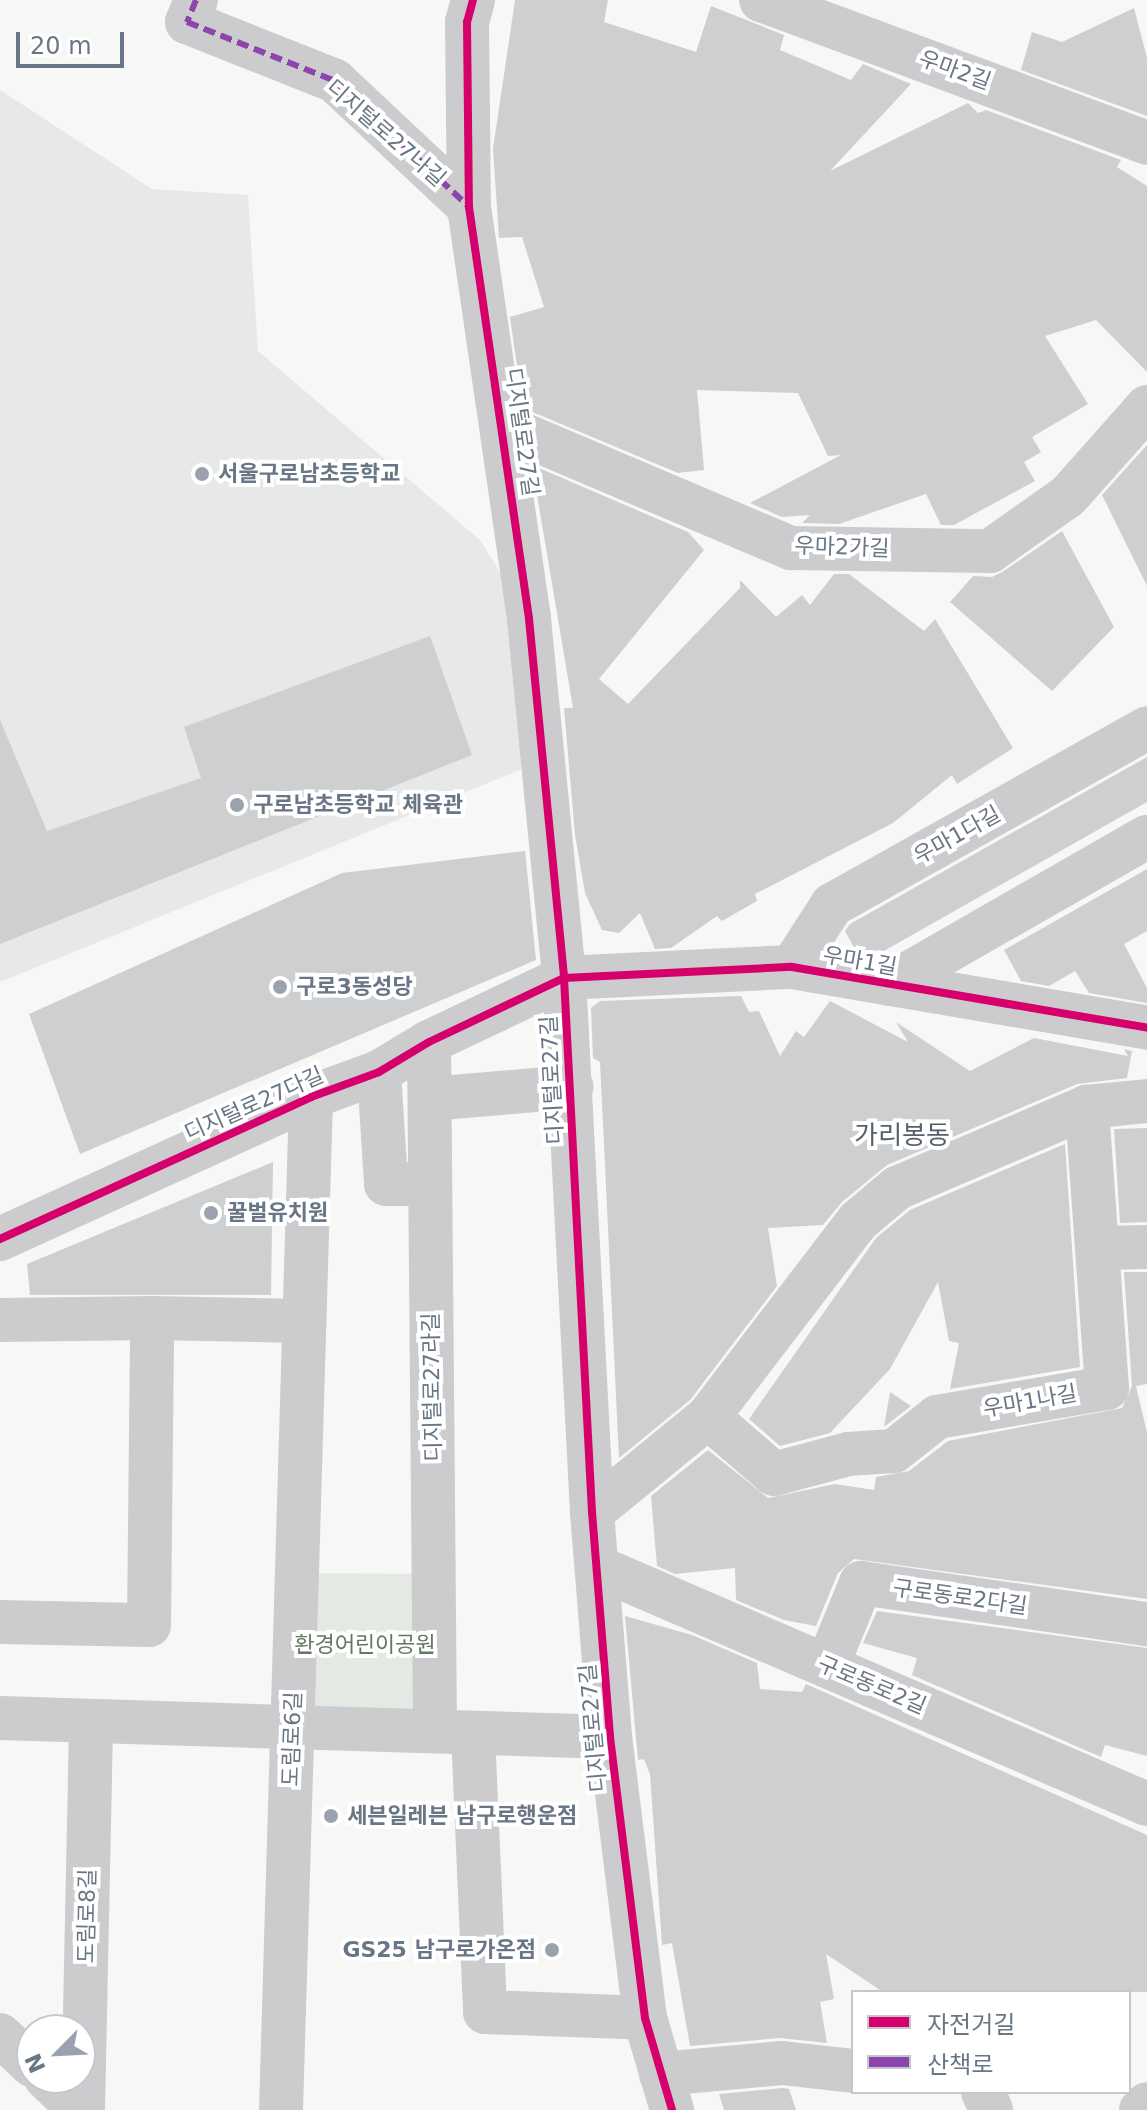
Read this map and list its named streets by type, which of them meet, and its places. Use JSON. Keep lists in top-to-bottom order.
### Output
{
  "streets": {
    "street": [
      "우마2길",
      "디지털로27나길",
      "디지털로27길",
      "우마2가길",
      "우마1다길",
      "우마1길",
      "디지털로27다길",
      "디지털로27라길",
      "우마1나길",
      "구로동로2다길",
      "구로동로2길",
      "도림로6길",
      "도림로8길"
    ]
  },
  "crossings": [
    ["디지털로27나길", "디지털로27길"],
    ["디지털로27길", "우마2가길"],
    ["디지털로27길", "우마1길"],
    ["디지털로27길", "디지털로27다길"],
    ["디지털로27길", "구로동로2길"],
    ["우마1다길", "우마1길"],
    ["우마1길", "디지털로27다길"],
    ["디지털로27다길", "디지털로27라길"],
    ["디지털로27다길", "도림로6길"],
    ["구로동로2다길", "구로동로2길"]
  ],
  "districts": ["가리봉동"],
  "parks": ["환경어린이공원"],
  "places": [
    "서울구로남초등학교",
    "구로남초등학교 체육관",
    "구로3동성당",
    "꿀벌유치원",
    "세븐일레븐 남구로행운점",
    "GS25 남구로가온점"
  ],
  "legend": ["자전거길", "산책로"],
  "scale_bar": "20 m",
  "north": "bottom left"
}
